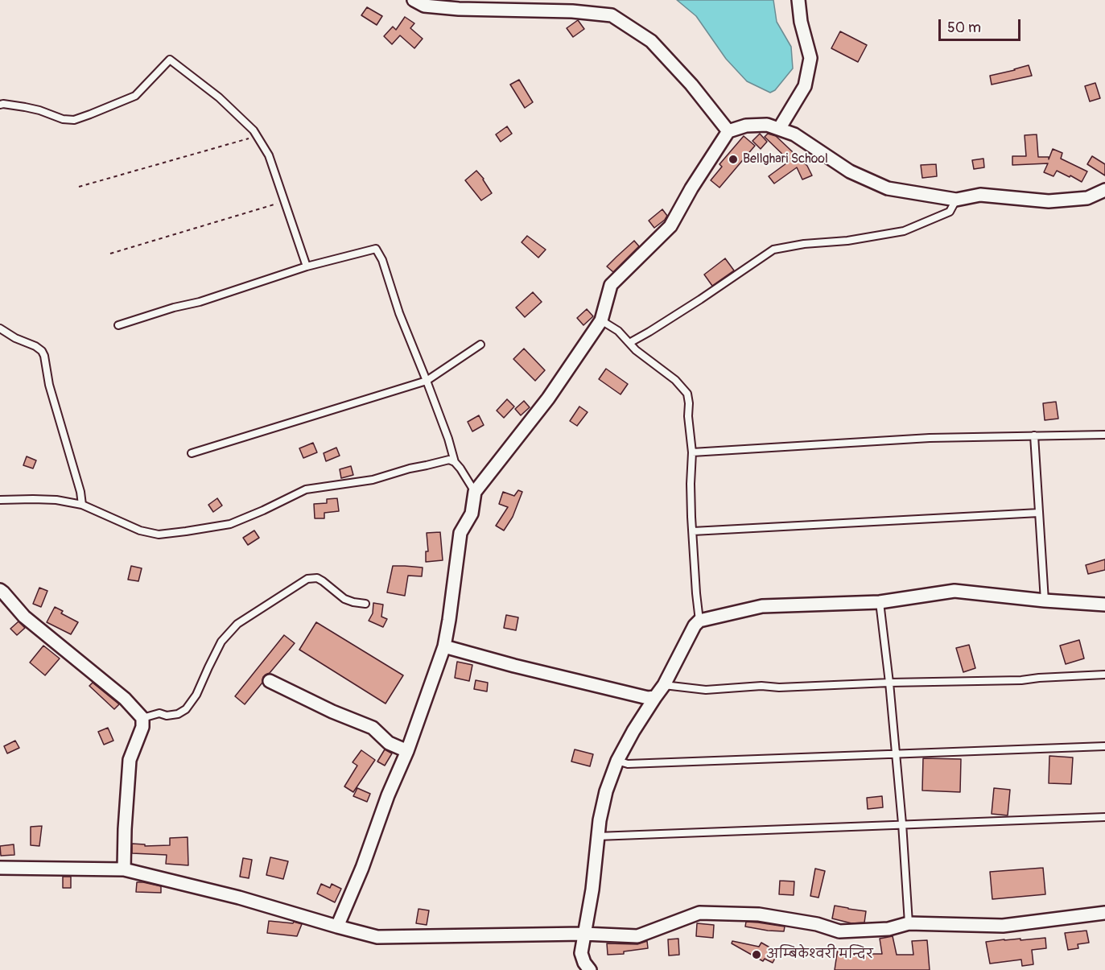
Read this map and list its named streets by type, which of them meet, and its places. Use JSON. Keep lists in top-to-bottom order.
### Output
{
  "places": ["Bellghari School", "अम्बिकेश्‍वरी मन्दिर"],
  "scale_bar": "50 m"
}
